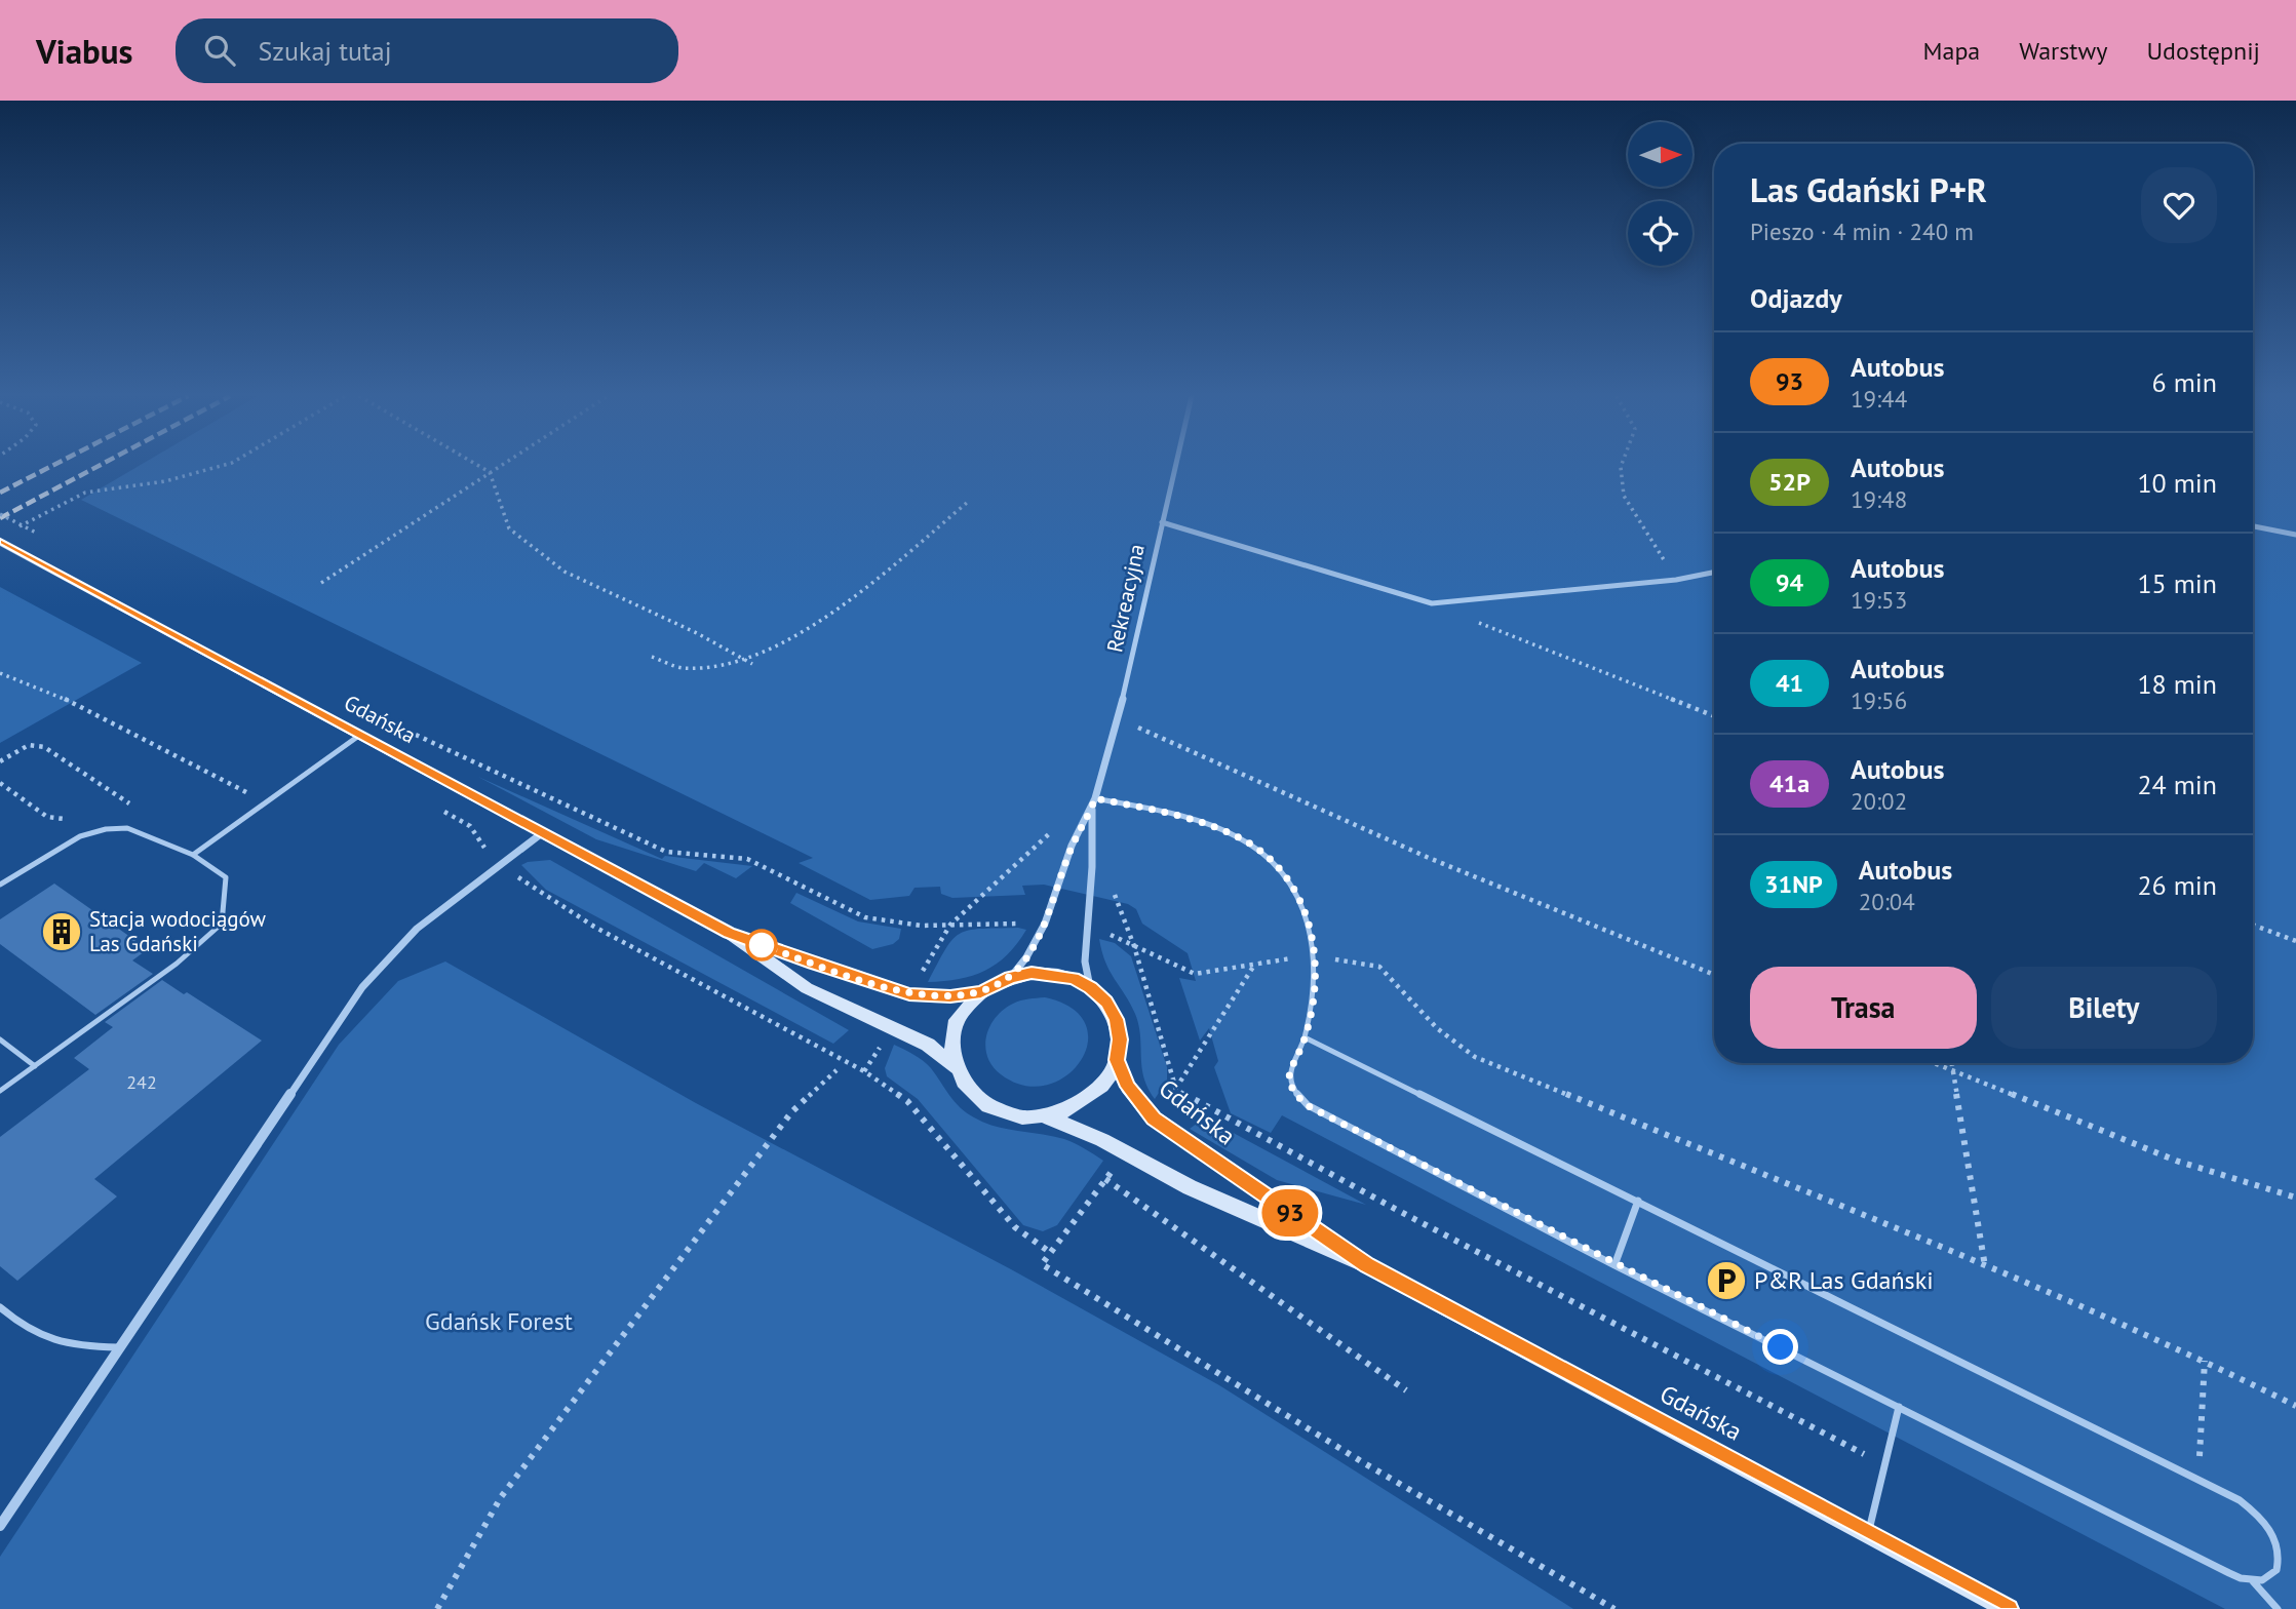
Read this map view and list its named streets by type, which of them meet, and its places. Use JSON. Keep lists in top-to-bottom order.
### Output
{
  "streets": {
    "main road": ["Gdańska"],
    "street": ["Rekreacyjna"]
  },
  "crossings": [
    ["Rekreacyjna", "Gdańska"]
  ],
  "parks": ["Gdańsk Forest"],
  "places": {
    "building": ["Stacja wodociągów Las Gdański"],
    "parking": ["P&R Las Gdański"]
  },
  "lines": ["bus line 93"],
  "house_numbers": ["242"],
  "north": "right",
  "page": {
    "header": "Viabus",
    "search": "Szukaj tutaj",
    "nav": ["Mapa", "Warstwy", "Udostępnij"],
    "on_map": "93",
    "heading": [
      ["Las Gdański P+R", "Pieszo · 4 min · 240 m"],
      "Odjazdy"
    ],
    "list": [
      {
        "mark": "93",
        "name": "Autobus",
        "note": "19:44",
        "value": "6 min"
      },
      {
        "mark": "52P",
        "name": "Autobus",
        "note": "19:48",
        "value": "10 min"
      },
      {
        "mark": "94",
        "name": "Autobus",
        "note": "19:53",
        "value": "15 min"
      },
      {
        "mark": "41",
        "name": "Autobus",
        "note": "19:56",
        "value": "18 min"
      },
      {
        "mark": "41a",
        "name": "Autobus",
        "note": "20:02",
        "value": "24 min"
      },
      {
        "mark": "31NP",
        "name": "Autobus",
        "note": "20:04",
        "value": "26 min"
      }
    ],
    "buttons": ["Trasa", "Bilety"]
  }
}
